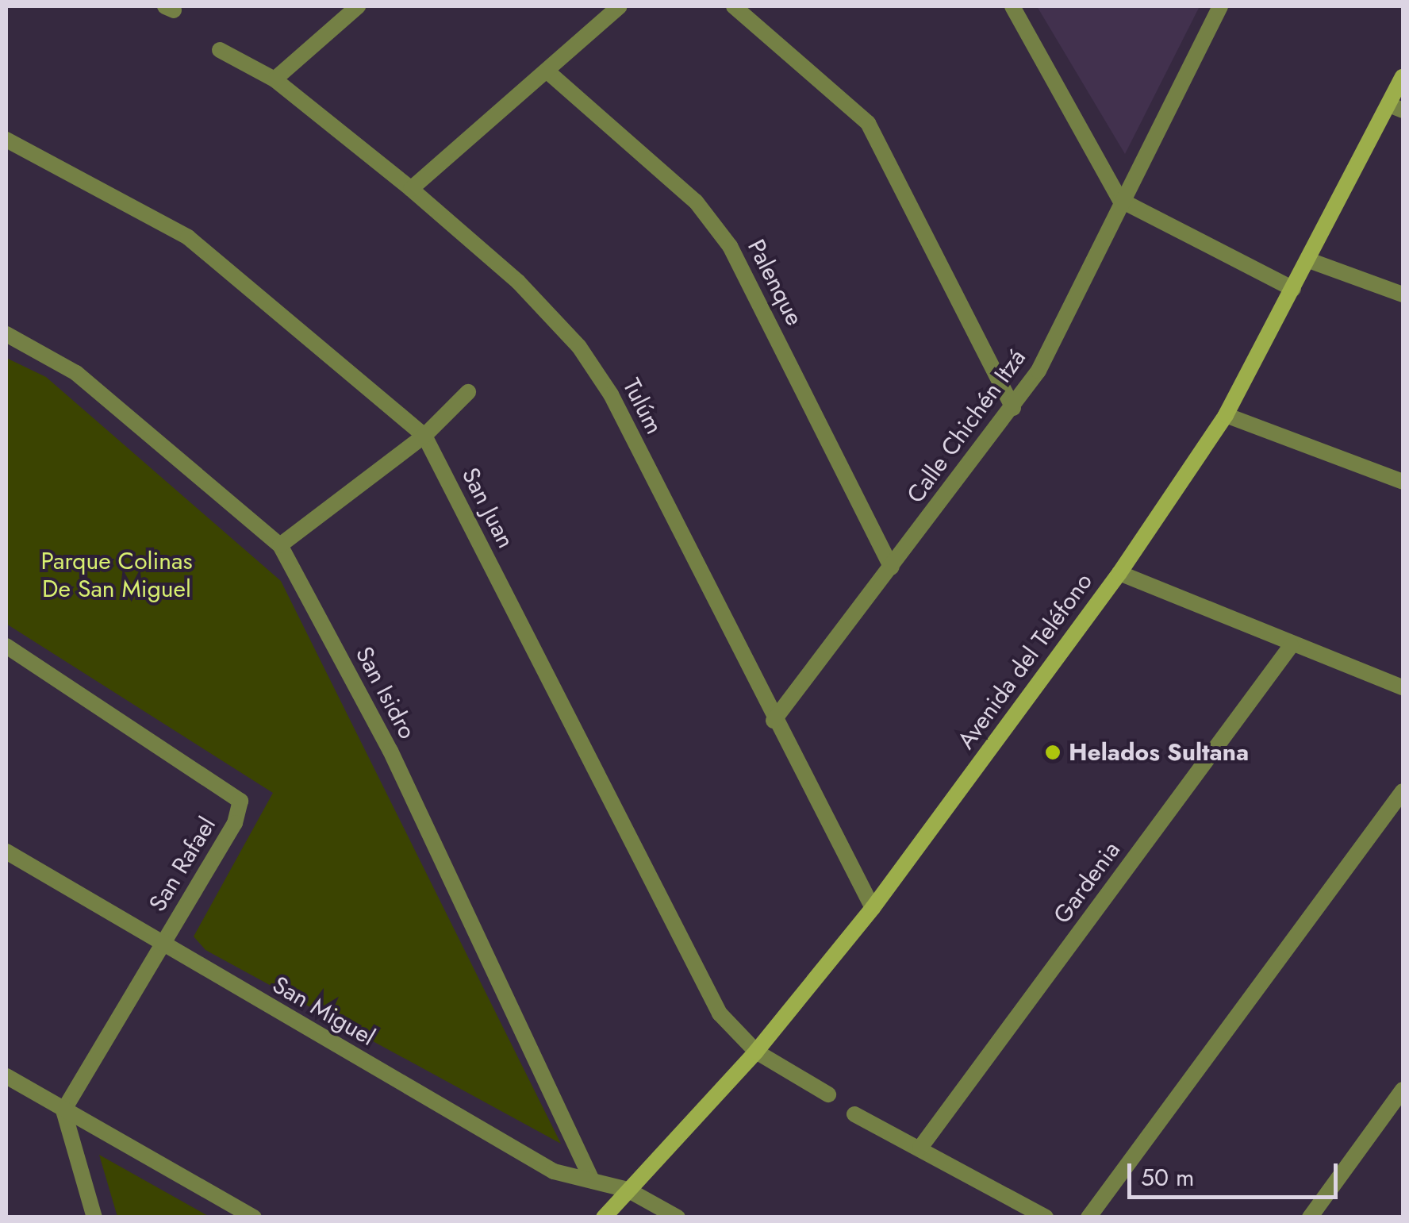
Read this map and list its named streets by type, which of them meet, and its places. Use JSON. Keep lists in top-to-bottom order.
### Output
{
  "streets": {
    "street": [
      "Palenque",
      "Tulúm",
      "Calle Chichén Itzá",
      "San Juan",
      "Avenida del Teléfono",
      "San Isidro",
      "San Rafael",
      "Gardenia",
      "San Miguel"
    ]
  },
  "crossings": [
    ["Palenque", "Calle Chichén Itzá"],
    ["Tulúm", "Calle Chichén Itzá"],
    ["Tulúm", "Avenida del Teléfono"],
    ["San Juan", "Avenida del Teléfono"],
    ["Avenida del Teléfono", "San Miguel"],
    ["San Isidro", "San Miguel"],
    ["San Rafael", "San Miguel"]
  ],
  "parks": ["Parque Colinas De San Miguel"],
  "places": ["Helados Sultana"],
  "scale_bar": "50 m"
}
